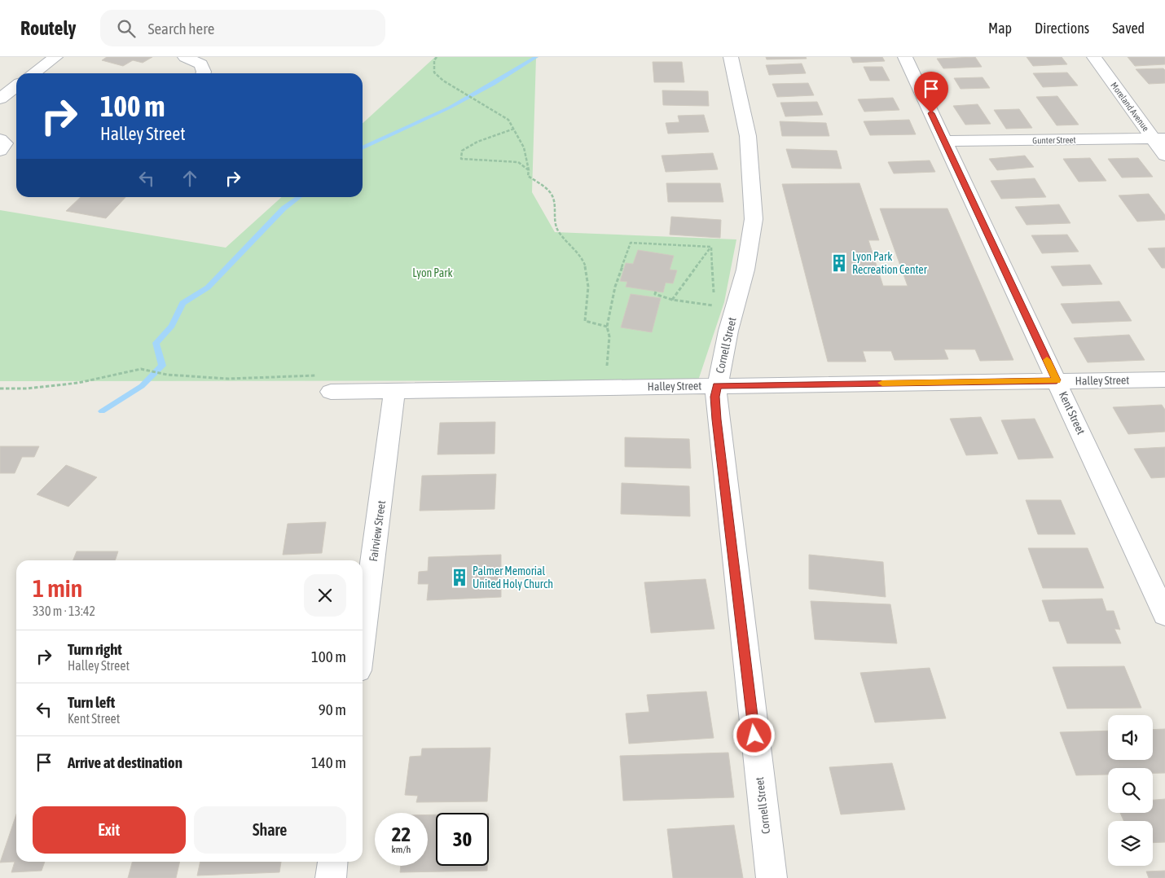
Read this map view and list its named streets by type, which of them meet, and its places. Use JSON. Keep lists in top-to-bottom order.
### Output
{
  "streets": {
    "street": [
      "Moreland Avenue",
      "Gunter Street",
      "Cornell Street",
      "Halley Street",
      "Kent Street",
      "Fairview Street"
    ]
  },
  "crossings": [
    ["Moreland Avenue", "Gunter Street"],
    ["Gunter Street", "Kent Street"],
    ["Cornell Street", "Halley Street"],
    ["Halley Street", "Kent Street"],
    ["Halley Street", "Fairview Street"]
  ],
  "parks": ["Lyon Park"],
  "places": {
    "building": ["Lyon Park Recreation Center", "Palmer Memorial United Holy Church"]
  },
  "page": {
    "header": "Routely",
    "search": "Search here",
    "nav": ["Map", "Directions", "Saved"],
    "turn": ["100 m", "Halley Street"],
    "heading": ["1 min", "330 m · 13:42"],
    "list": [
      {
        "name": "Turn right",
        "note": "Halley Street",
        "value": "100 m"
      },
      {
        "name": "Turn left",
        "note": "Kent Street",
        "value": "90 m"
      },
      {
        "name": "Arrive at destination",
        "value": "140 m"
      }
    ],
    "buttons": ["Exit", "Share"],
    "speed": "22 km/h",
    "limit": "30"
  }
}
